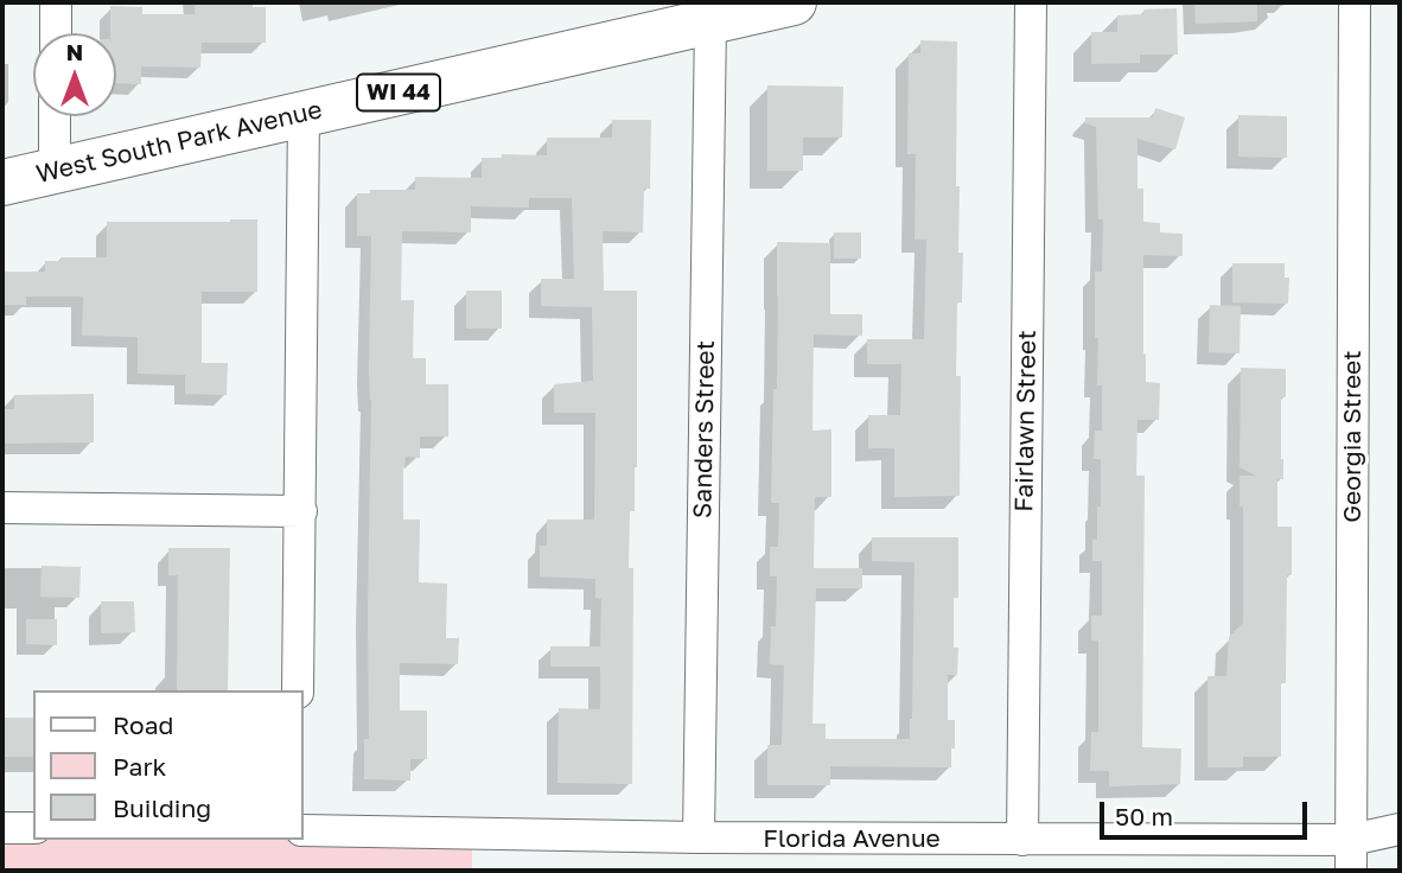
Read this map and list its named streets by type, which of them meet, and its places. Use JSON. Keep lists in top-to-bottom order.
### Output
{
  "streets": {
    "main road": ["WI 44", "West South Park Avenue"],
    "street": [
      "Fairlawn Street",
      "Sanders Street",
      "Georgia Street",
      "Florida Avenue"
    ]
  },
  "crossings": [
    ["West South Park Avenue", "Sanders Street"],
    ["Fairlawn Street", "Florida Avenue"],
    ["Sanders Street", "Florida Avenue"],
    ["Georgia Street", "Florida Avenue"]
  ],
  "legend": ["Road", "Park", "Building"],
  "scale_bar": "50 m",
  "north": "top"
}
